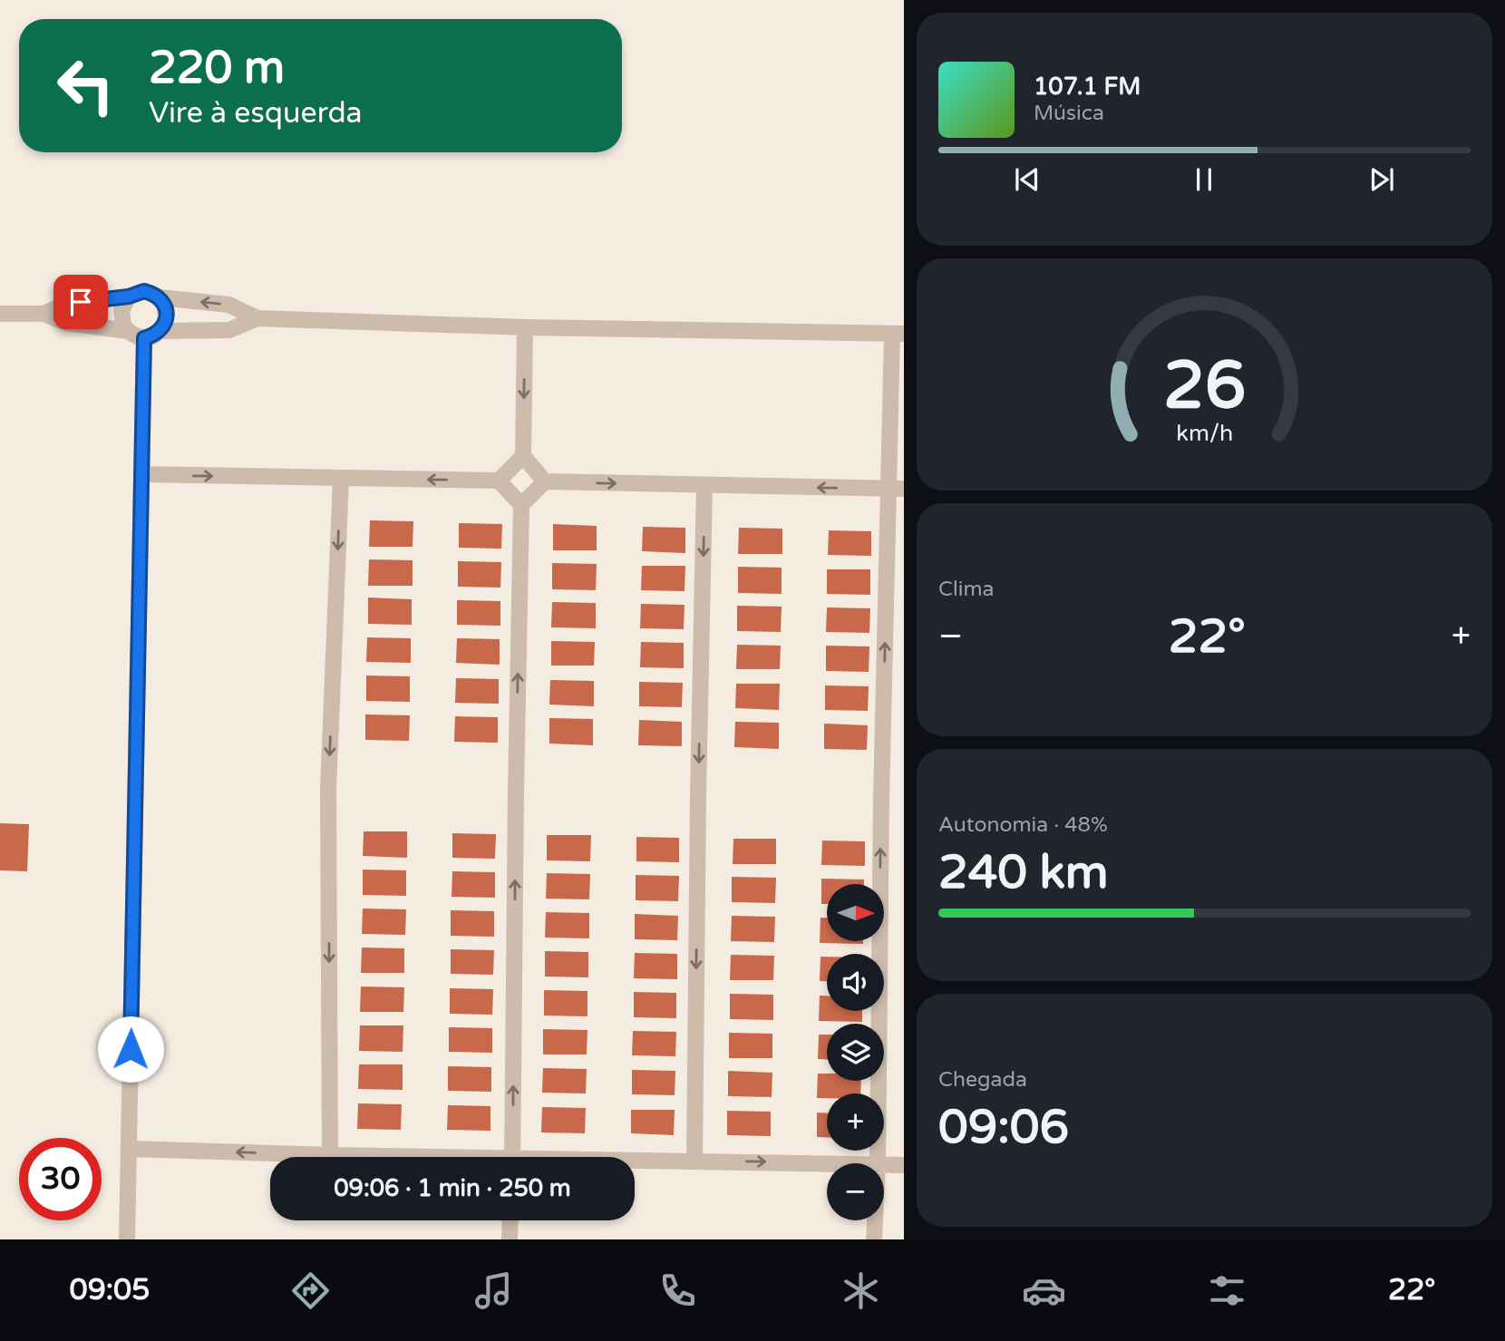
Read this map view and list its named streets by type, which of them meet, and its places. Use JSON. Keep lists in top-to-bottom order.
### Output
{
  "north": "right",
  "page": {
    "turn": ["220 m", "Vire à esquerda"],
    "song": ["107.1 FM", "Música"],
    "tile": [
      "Clima",
      ["Autonomia · 48%", "240 km"],
      ["Chegada", "09:06"]
    ],
    "heat": ["−", "22°", "+"],
    "map_buttons": ["+", "−"],
    "limit": "30",
    "trip": "09:06 · 1 min · 250 m",
    "tabs": ["09:05", "22°"],
    "gauge": ["26", "km/h"]
  }
}
